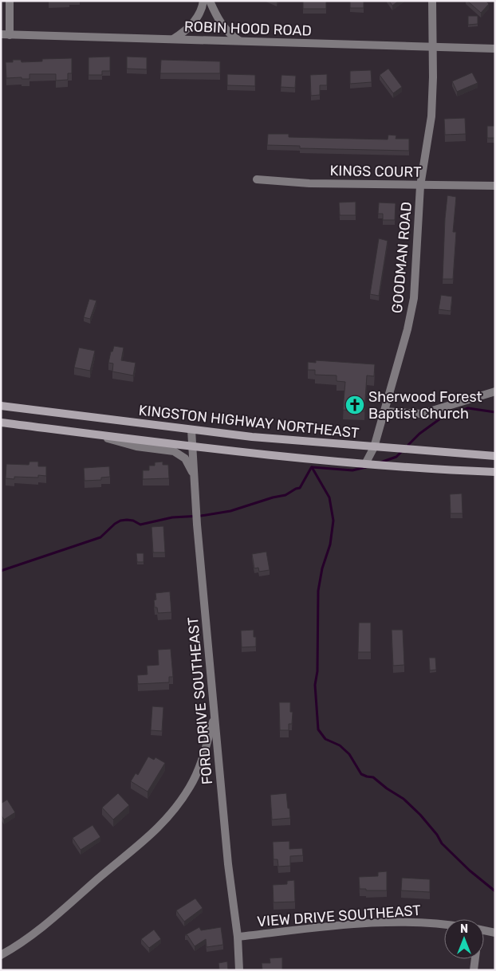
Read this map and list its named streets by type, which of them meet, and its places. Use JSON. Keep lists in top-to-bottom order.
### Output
{
  "streets": {
    "main road": ["KINGSTON HIGHWAY NORTHEAST"],
    "street": [
      "ROBIN HOOD ROAD",
      "KINGS COURT",
      "GOODMAN ROAD",
      "FORD DRIVE SOUTHEAST",
      "VIEW DRIVE SOUTHEAST"
    ]
  },
  "crossings": [
    ["ROBIN HOOD ROAD", "GOODMAN ROAD"],
    ["KINGS COURT", "GOODMAN ROAD"],
    ["GOODMAN ROAD", "KINGSTON HIGHWAY NORTHEAST"],
    ["KINGSTON HIGHWAY NORTHEAST", "FORD DRIVE SOUTHEAST"],
    ["FORD DRIVE SOUTHEAST", "VIEW DRIVE SOUTHEAST"]
  ],
  "places": {
    "church": ["Sherwood Forest Baptist Church"]
  },
  "north": "top"
}
